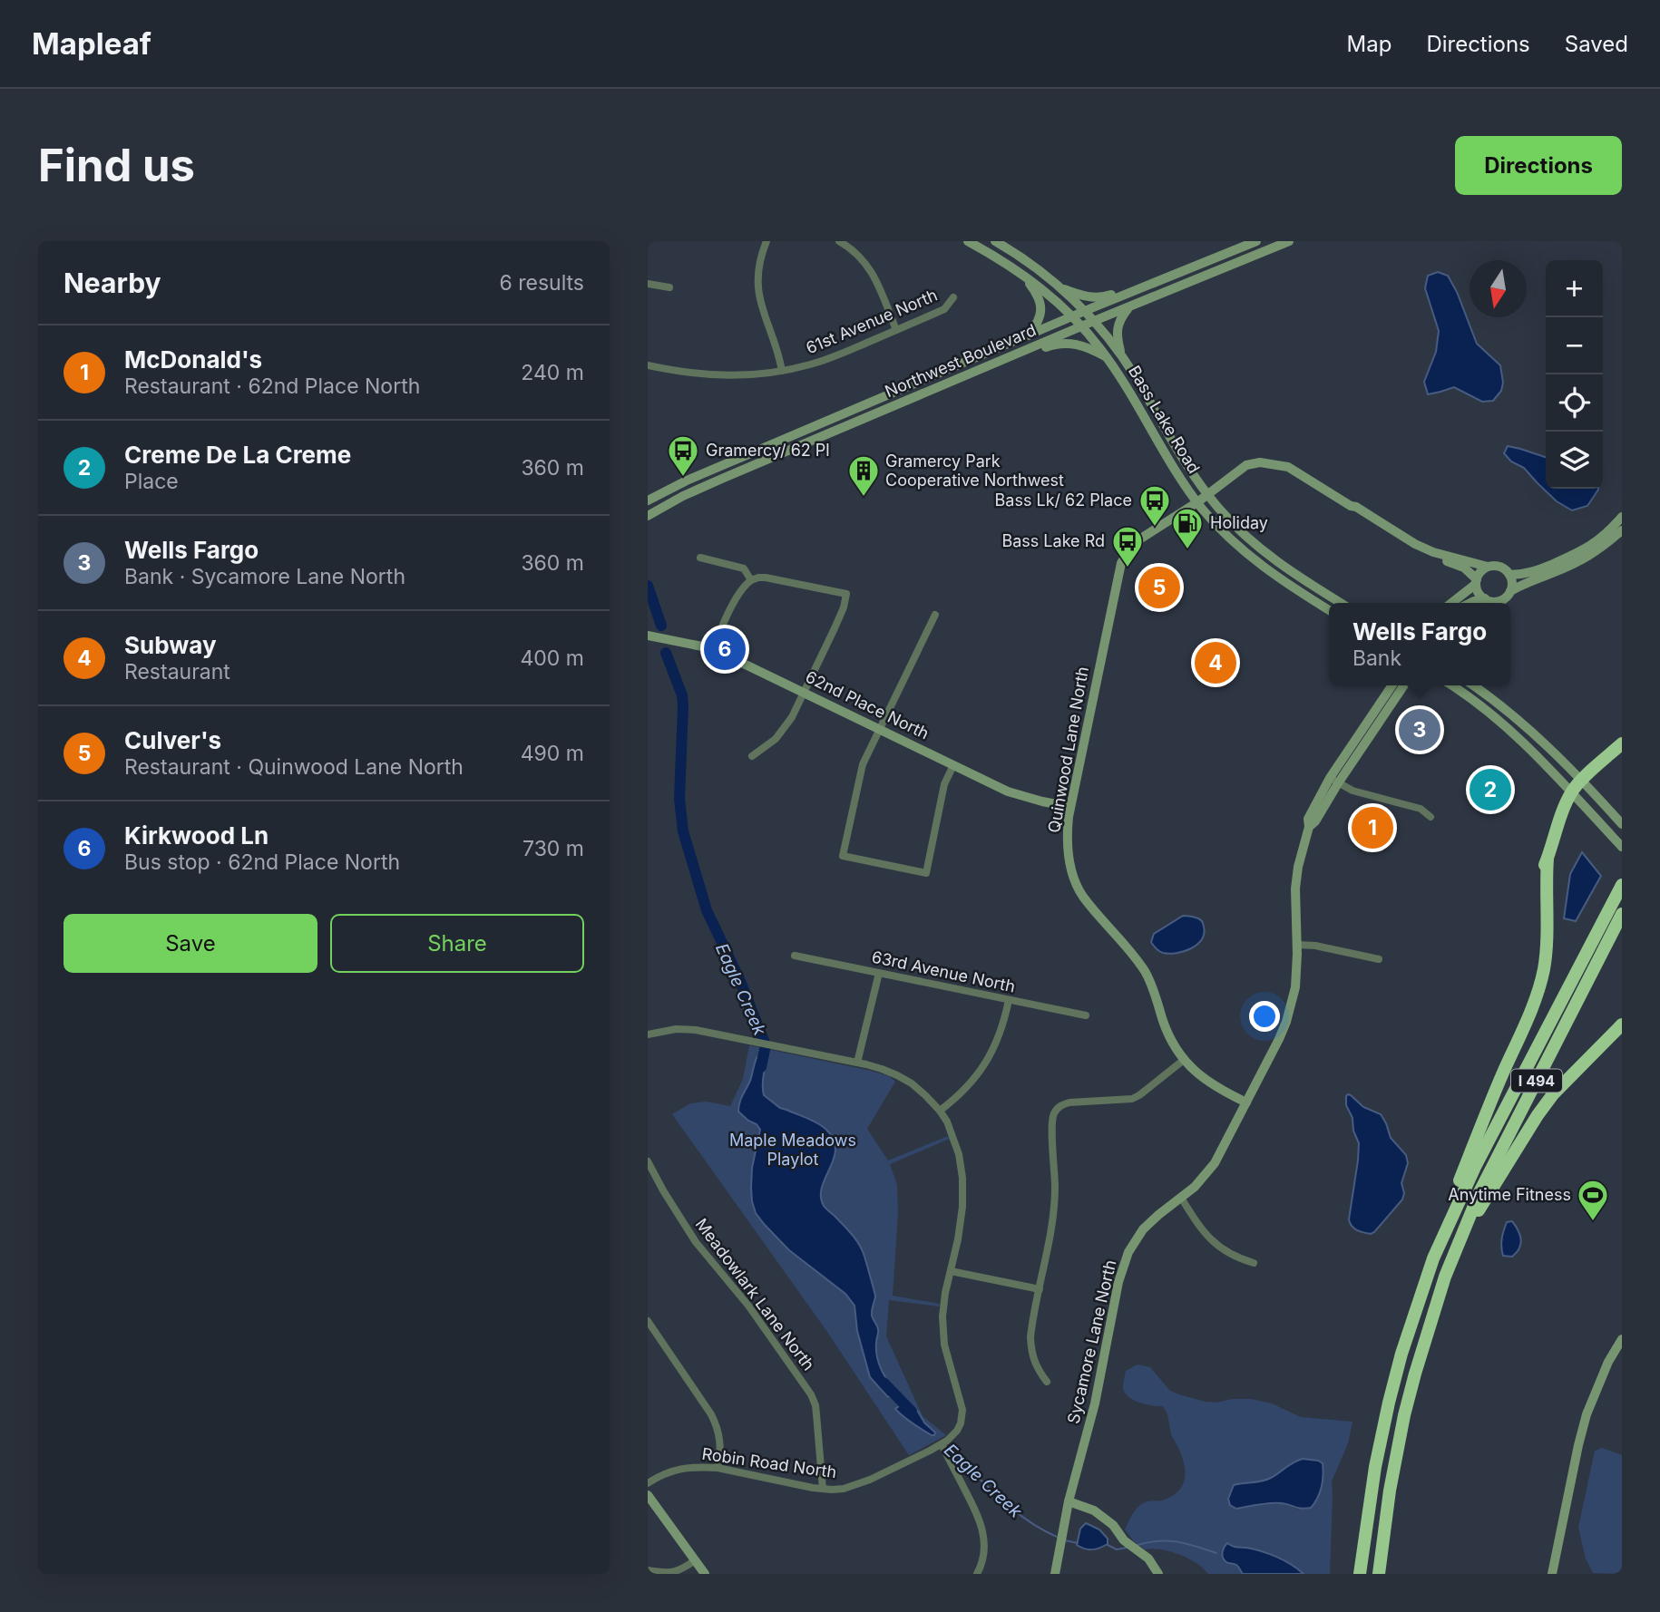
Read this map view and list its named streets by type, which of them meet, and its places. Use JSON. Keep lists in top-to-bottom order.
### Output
{
  "streets": {
    "highway": ["I 494"],
    "street": [
      "61st Avenue North",
      "Northwest Boulevard",
      "Bass Lake Road",
      "62nd Place North",
      "Quinwood Lane North",
      "63rd Avenue North",
      "Meadowlark Lane North",
      "Sycamore Lane North",
      "Robin Road North"
    ]
  },
  "crossings": [
    ["Northwest Boulevard", "Bass Lake Road"],
    ["Bass Lake Road", "Quinwood Lane North"],
    ["62nd Place North", "Quinwood Lane North"],
    ["Quinwood Lane North", "Sycamore Lane North"],
    ["Meadowlark Lane North", "Robin Road North"]
  ],
  "water": ["Eagle Creek"],
  "parks": ["Maple Meadows Playlot"],
  "places": {
    "bus stop": ["Gramercy/ 62 Pl", "Bass Lk/ 62 Place", "Bass Lake Rd"],
    "building": ["Gramercy Park Cooperative Northwest"],
    "fuel station": ["Holiday"],
    "sports": ["Anytime Fitness"]
  },
  "north": "bottom",
  "page": {
    "header": "Mapleaf",
    "nav": ["Map", "Directions", "Saved"],
    "buttons": [
      "Directions",
      ["Save", "Share"]
    ],
    "title": "Find us",
    "heading": ["Nearby", "6 results"],
    "map_buttons": ["+", "−"],
    "list": [
      {
        "mark": "1",
        "name": "McDonald's",
        "note": "Restaurant · 62nd Place North",
        "value": "240 m"
      },
      {
        "mark": "2",
        "name": "Creme De La Creme",
        "note": "Place",
        "value": "360 m"
      },
      {
        "mark": "3",
        "name": "Wells Fargo",
        "note": "Bank · Sycamore Lane North",
        "value": "360 m"
      },
      {
        "mark": "4",
        "name": "Subway",
        "note": "Restaurant",
        "value": "400 m"
      },
      {
        "mark": "5",
        "name": "Culver's",
        "note": "Restaurant · Quinwood Lane North",
        "value": "490 m"
      },
      {
        "mark": "6",
        "name": "Kirkwood Ln",
        "note": "Bus stop · 62nd Place North",
        "value": "730 m"
      }
    ],
    "pins": [
      "5",
      "6",
      "4",
      "3",
      "2",
      "1"
    ],
    "popup": ["Wells Fargo", "Bank"]
  }
}
